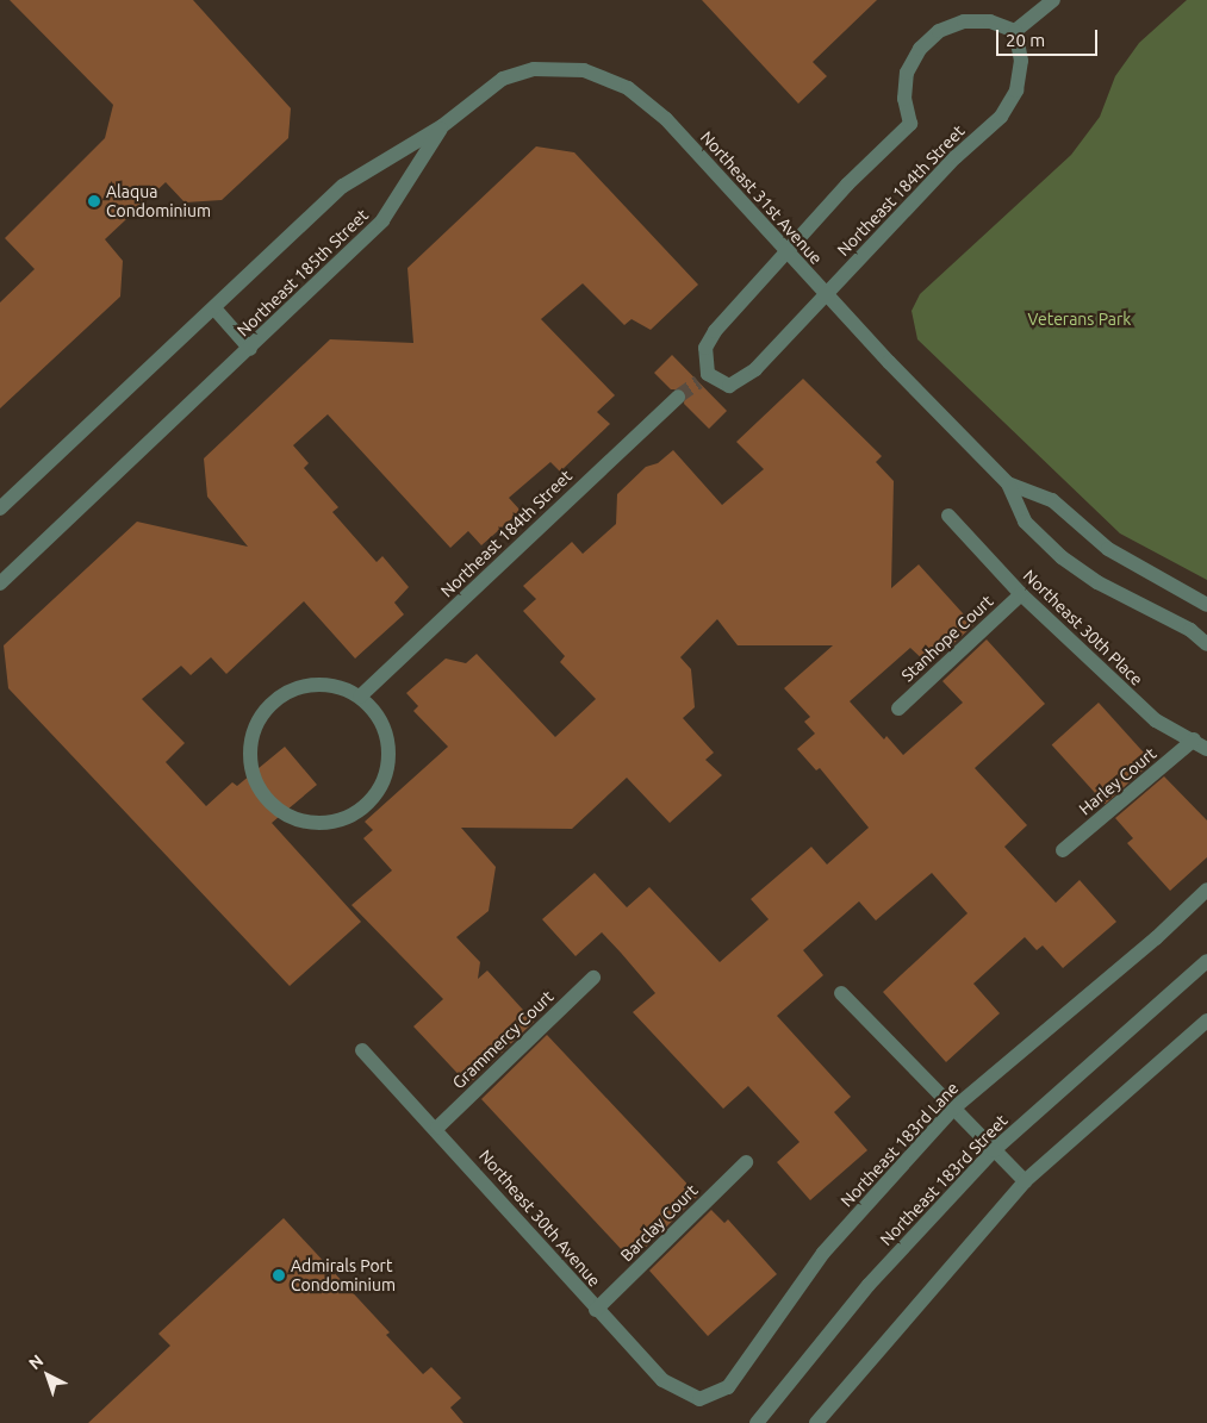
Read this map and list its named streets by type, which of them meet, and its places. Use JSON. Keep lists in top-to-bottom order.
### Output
{
  "streets": {
    "street": [
      "Northeast 184th Street",
      "Northeast 31st Avenue",
      "Northeast 185th Street",
      "Northeast 30th Place",
      "Stanhope Court",
      "Harley Court",
      "Grammercy Court",
      "Northeast 183rd Lane",
      "Northeast 183rd Street",
      "Northeast 30th Avenue",
      "Barclay Court"
    ]
  },
  "crossings": [
    ["Northeast 184th Street", "Northeast 31st Avenue"],
    ["Northeast 31st Avenue", "Northeast 185th Street"],
    ["Northeast 30th Place", "Stanhope Court"],
    ["Northeast 30th Place", "Harley Court"],
    ["Grammercy Court", "Northeast 30th Avenue"],
    ["Northeast 183rd Lane", "Northeast 30th Avenue"],
    ["Northeast 30th Avenue", "Barclay Court"]
  ],
  "parks": ["Veterans Park"],
  "places": ["Alaqua Condominium", "Admirals Port Condominium"],
  "scale_bar": "20 m",
  "north": "top left"
}
